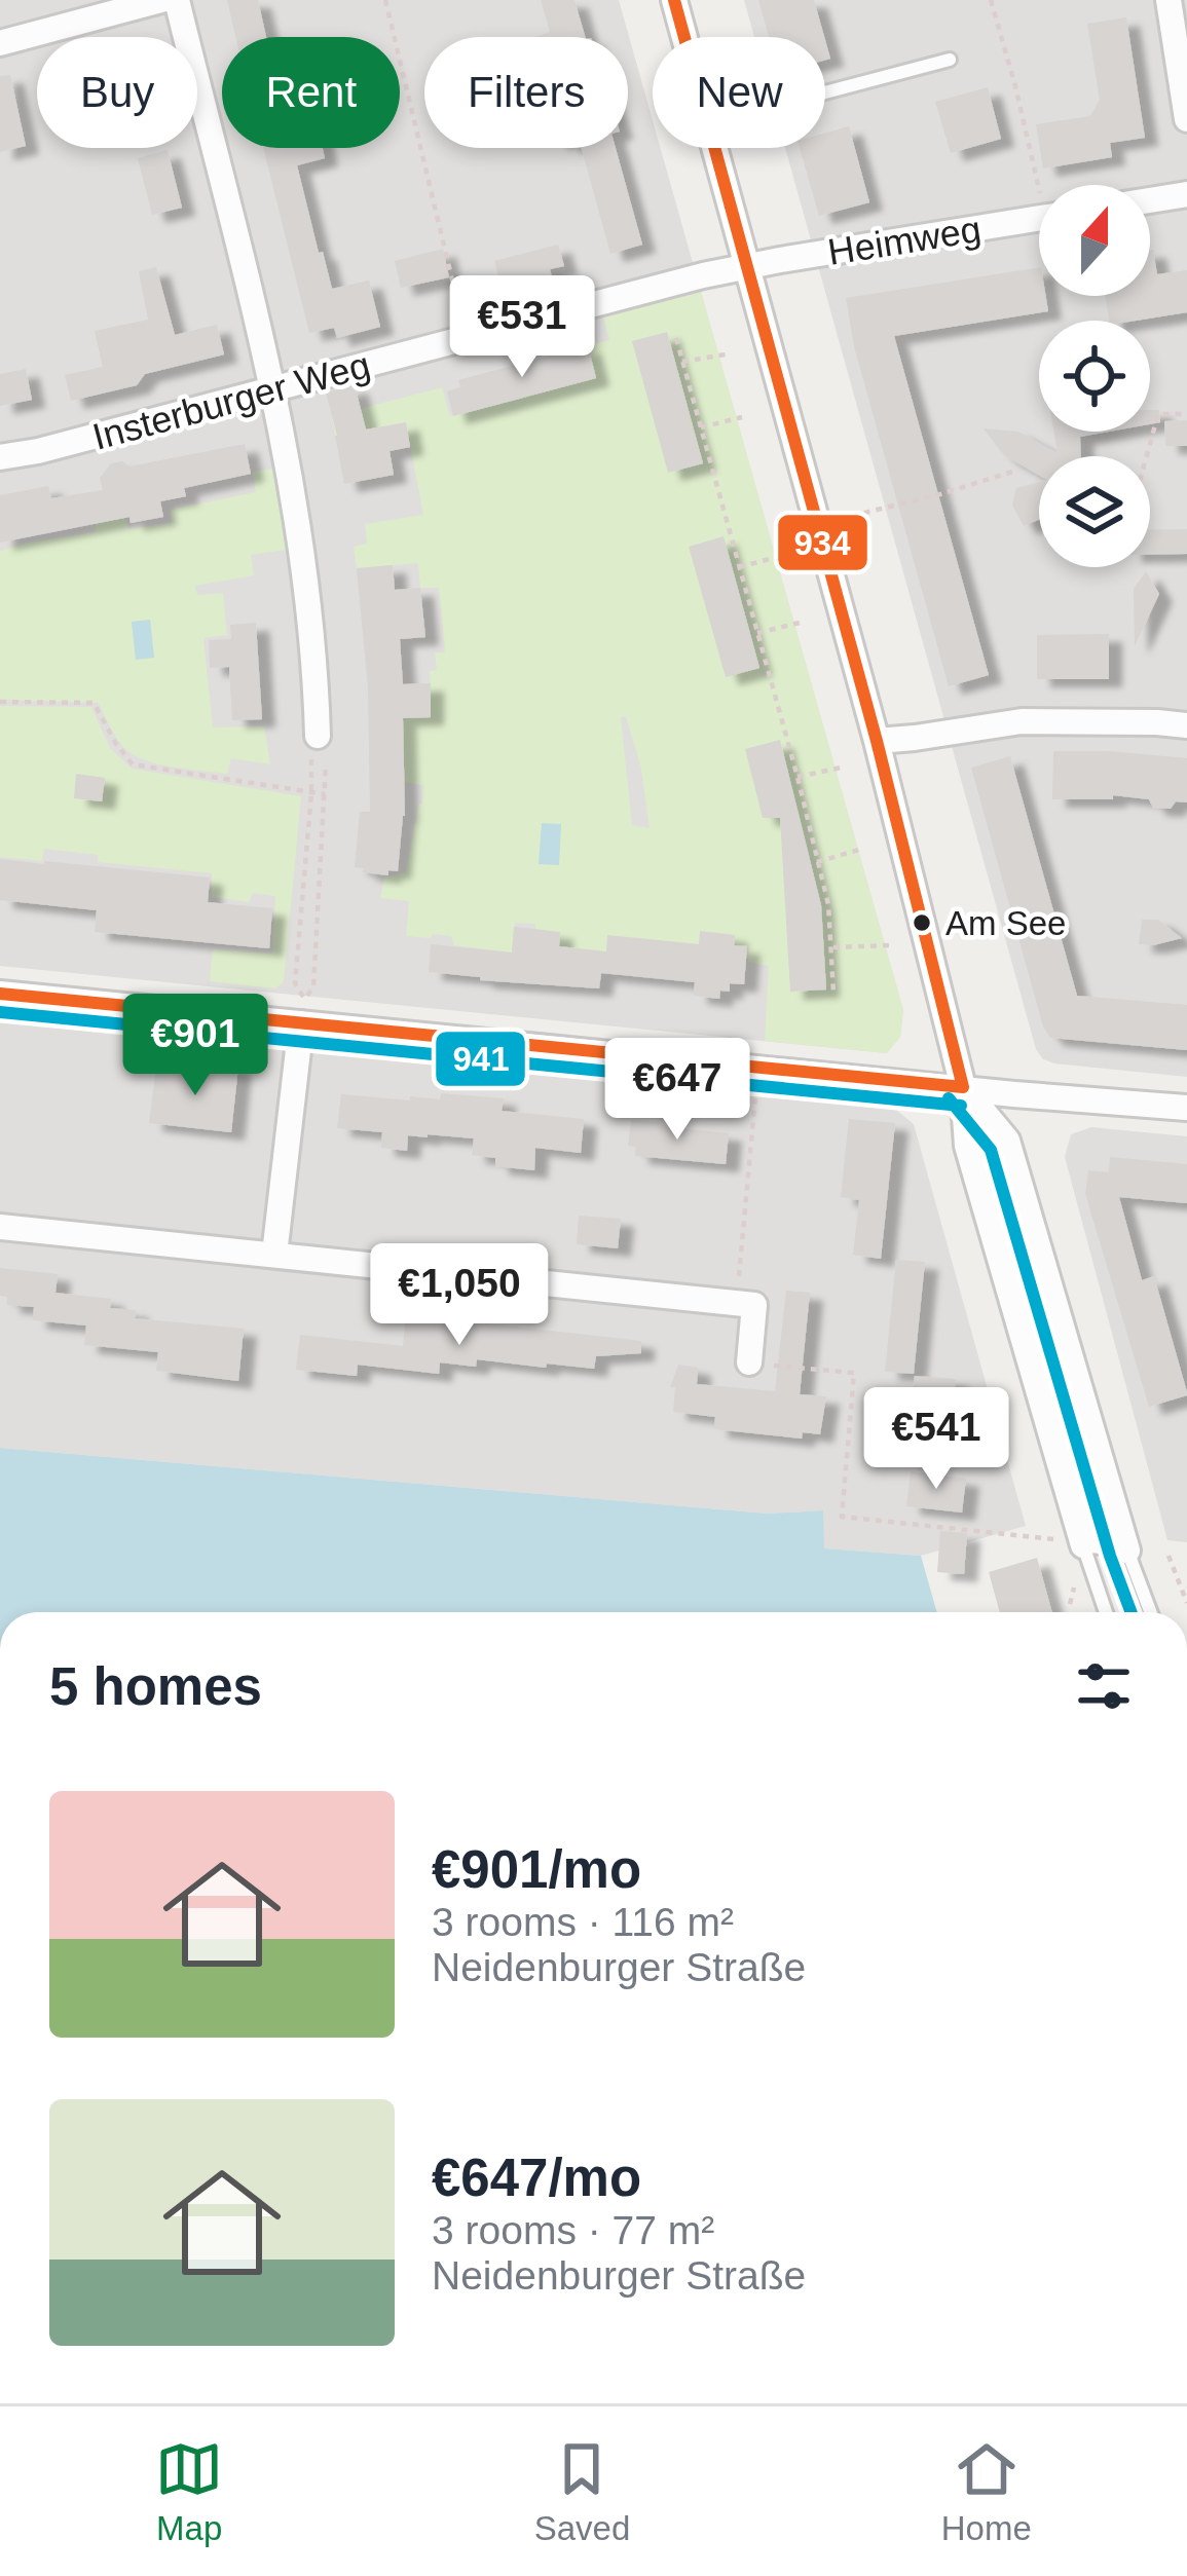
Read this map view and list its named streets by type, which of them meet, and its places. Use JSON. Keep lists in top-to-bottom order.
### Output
{
  "streets": {
    "street": ["Heimweg", "Insterburger Weg"]
  },
  "crossings": [
    ["Heimweg", "Insterburger Weg"]
  ],
  "places": ["Am See"],
  "lines": ["transit line 934", "transit line 941"],
  "north": "top",
  "page": {
    "chip": [
      "Buy",
      "Rent",
      "Filters",
      "New"
    ],
    "price": [
      "€531",
      "€901",
      "€647",
      "€1,050",
      "€541"
    ],
    "heading": "5 homes",
    "list": [
      {
        "name": "€901/mo",
        "note": "3 rooms · 116 m² · Neidenburger Straße"
      },
      {
        "name": "€647/mo",
        "note": "3 rooms · 77 m² · Neidenburger Straße"
      }
    ],
    "tabs": ["Map", "Saved", "Home"]
  }
}
